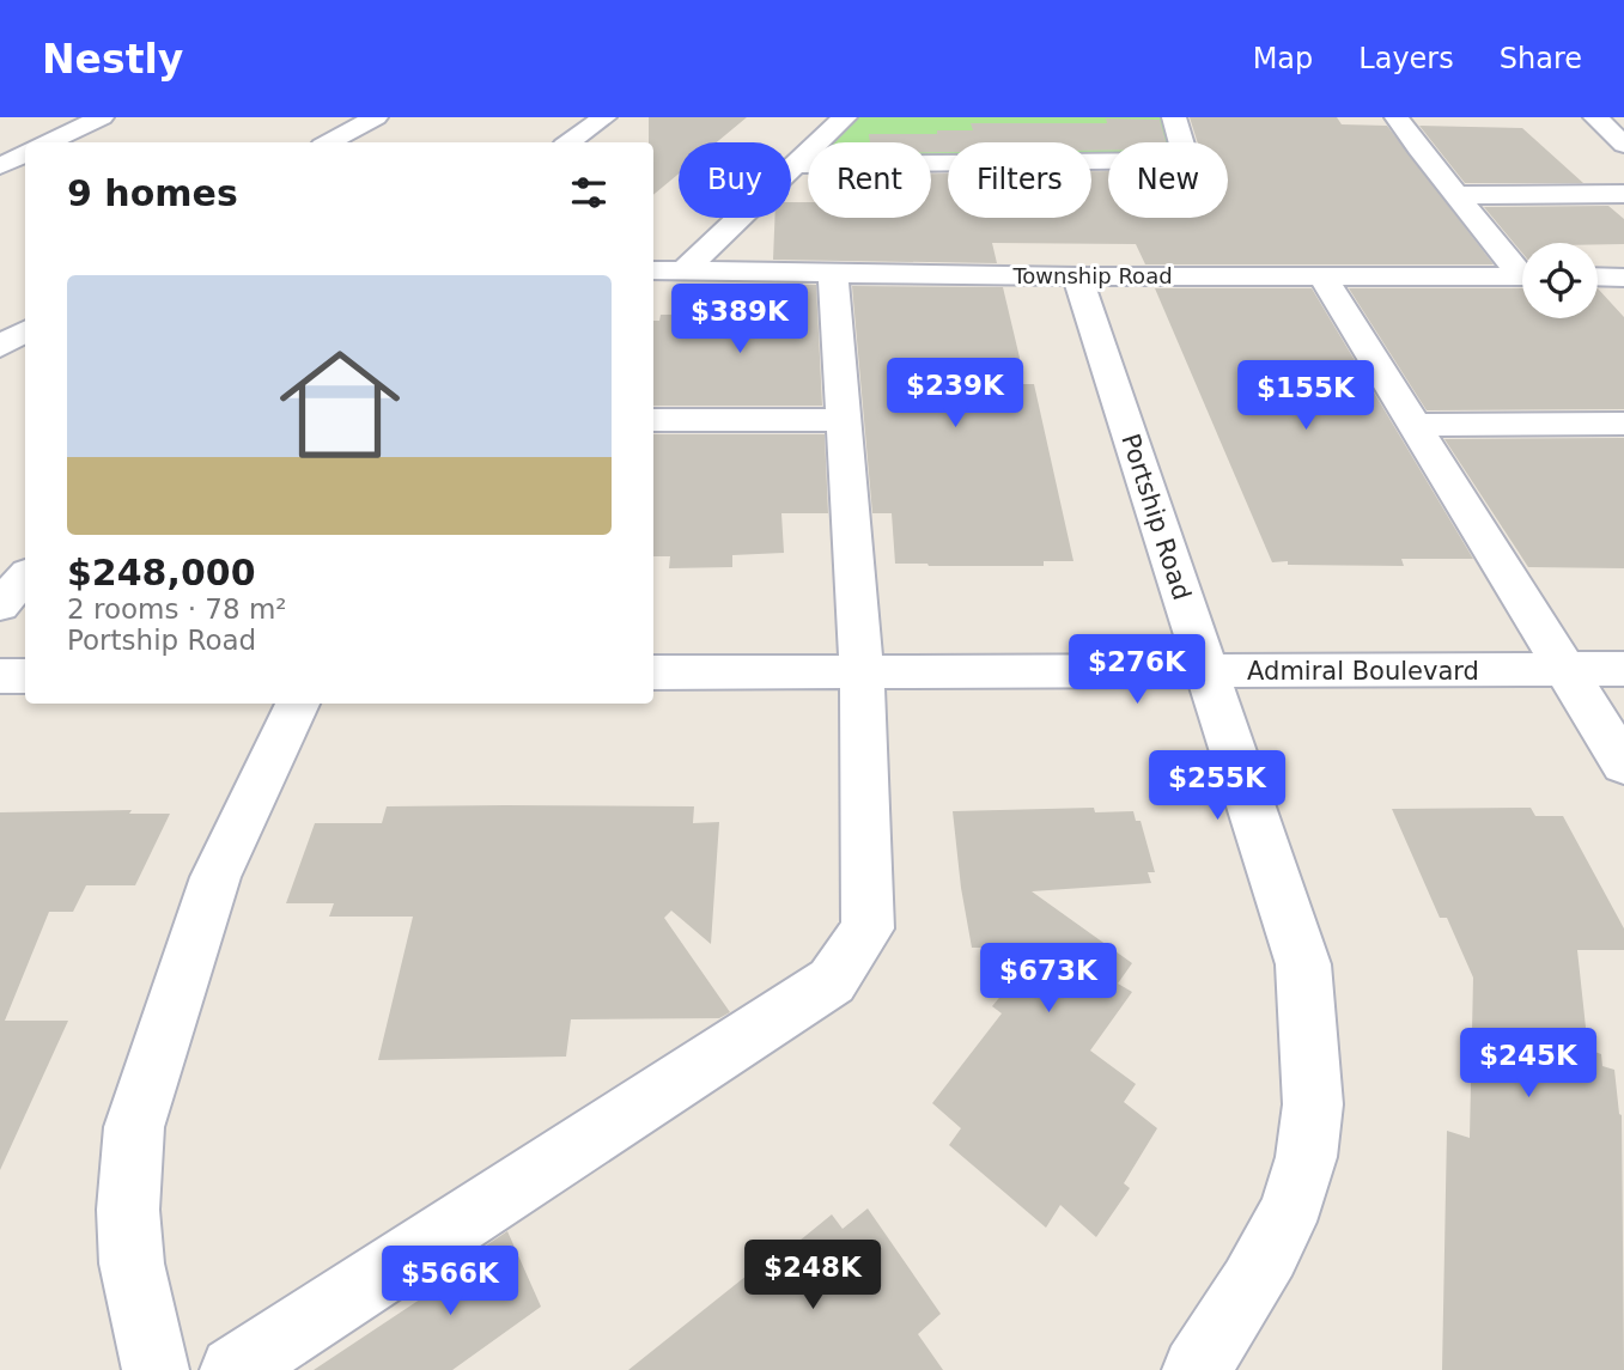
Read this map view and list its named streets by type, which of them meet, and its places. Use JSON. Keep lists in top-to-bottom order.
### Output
{
  "streets": {
    "street": ["Township Road", "Portship Road", "Admiral Boulevard"]
  },
  "crossings": [
    ["Township Road", "Portship Road"],
    ["Portship Road", "Admiral Boulevard"]
  ],
  "page": {
    "header": "Nestly",
    "nav": ["Map", "Layers", "Share"],
    "chip": [
      "Buy",
      "Rent",
      "Filters",
      "New"
    ],
    "heading": "9 homes",
    "list": [
      {
        "name": "$248,000",
        "note": "2 rooms · 78 m² · Portship Road"
      }
    ],
    "price": [
      "$389K",
      "$239K",
      "$155K",
      "$276K",
      "$255K",
      "$673K",
      "$245K",
      "$248K",
      "$566K"
    ]
  }
}
